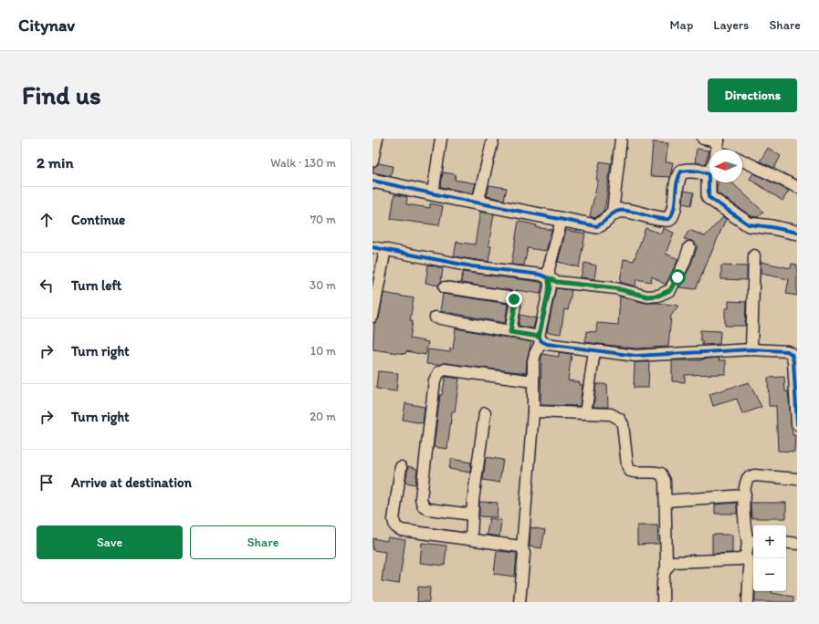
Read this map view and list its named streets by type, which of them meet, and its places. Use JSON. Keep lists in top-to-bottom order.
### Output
{
  "north": "left",
  "page": {
    "header": "Citynav",
    "nav": ["Map", "Layers", "Share"],
    "buttons": [
      "Directions",
      ["Save", "Share"]
    ],
    "title": "Find us",
    "heading": ["2 min", "Walk · 130 m"],
    "list": [
      ["Continue", "70 m"],
      ["Turn left", "30 m"],
      ["Turn right", "10 m"],
      ["Turn right", "20 m"],
      "Arrive at destination"
    ],
    "map_buttons": ["+", "−"]
  }
}
